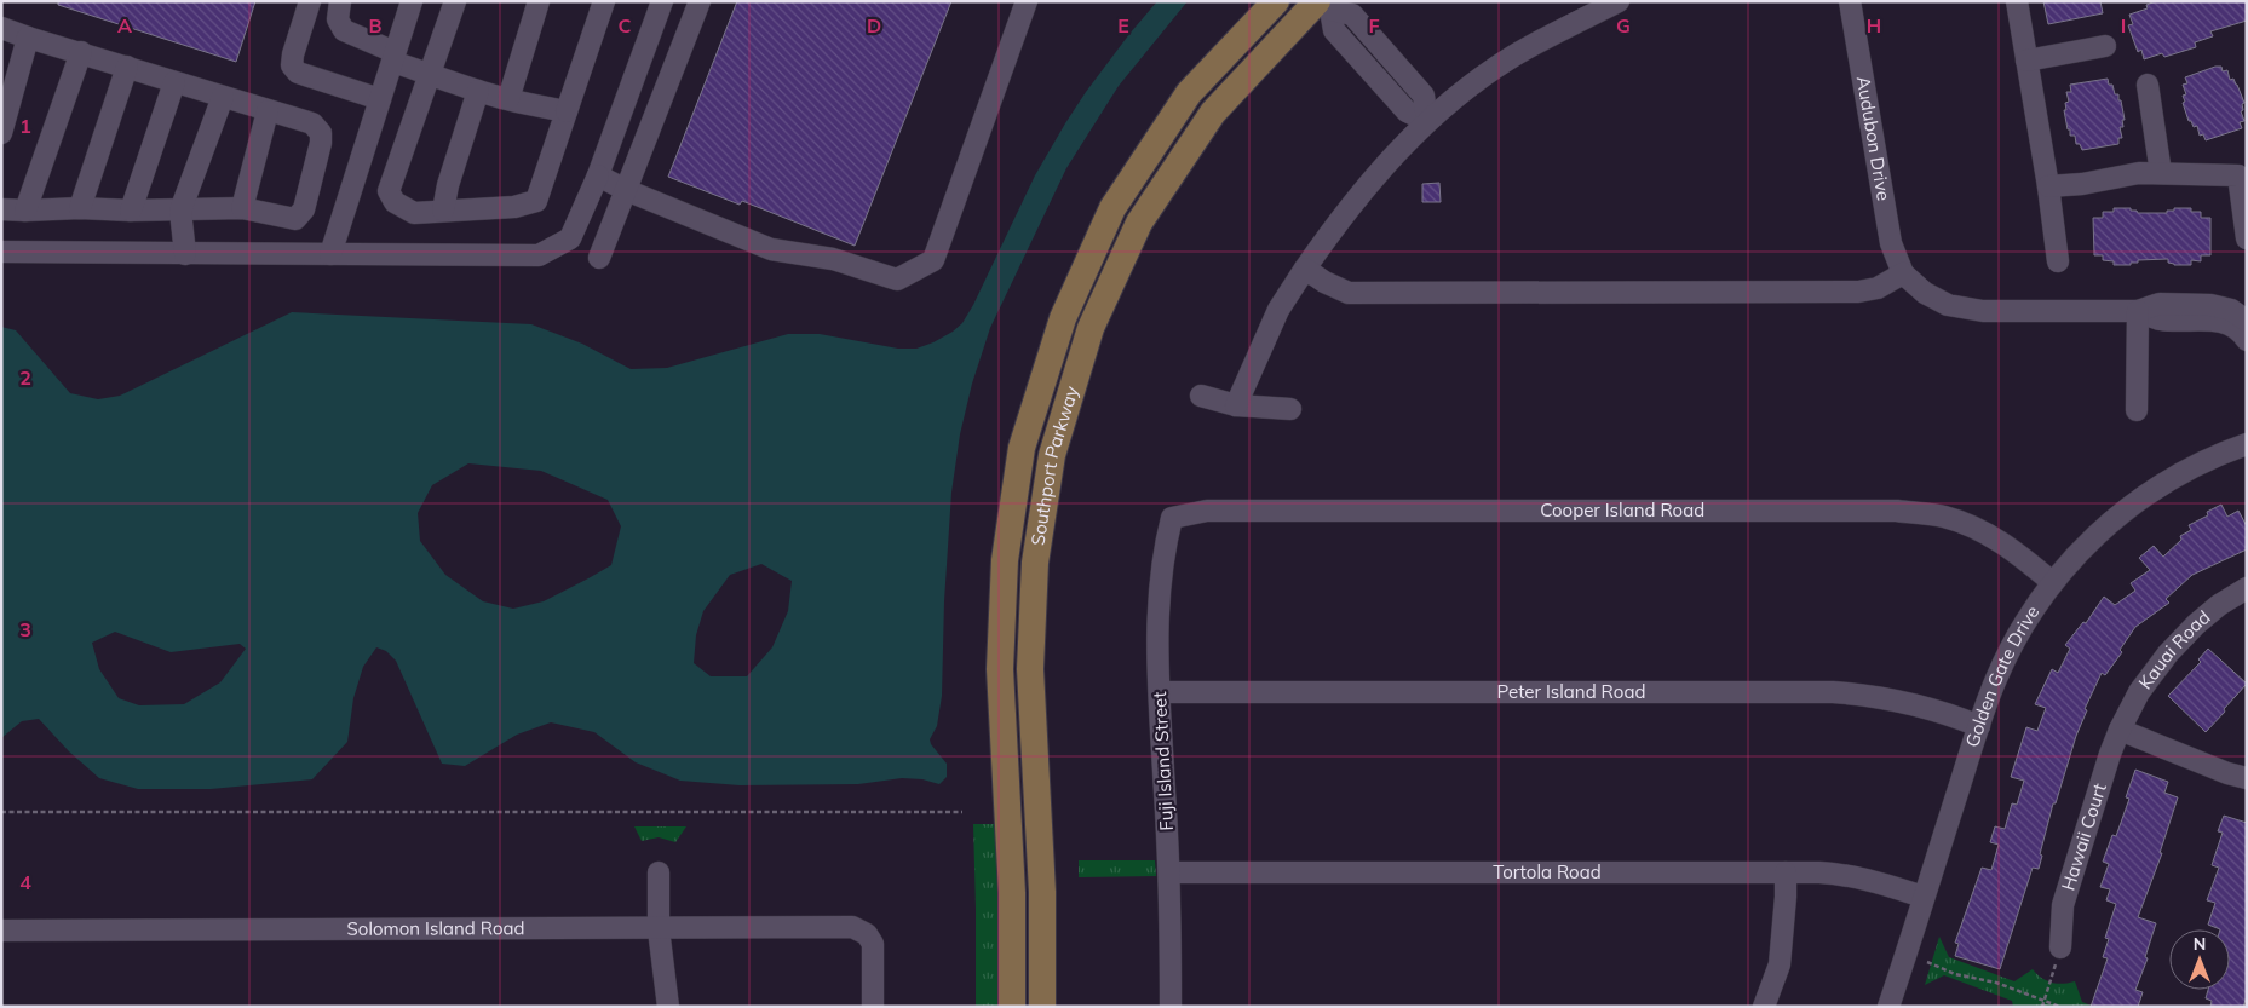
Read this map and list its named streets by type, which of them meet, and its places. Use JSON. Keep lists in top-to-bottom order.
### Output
{
  "streets": {
    "main road": ["Southport Parkway"],
    "street": [
      "Audubon Drive",
      "Cooper Island Road",
      "Kauai Road",
      "Golden Gate Drive",
      "Peter Island Road",
      "Fuji Island Street",
      "Hawaii Court",
      "Tortola Road",
      "Solomon Island Road"
    ]
  },
  "crossings": [
    ["Cooper Island Road", "Golden Gate Drive"],
    ["Cooper Island Road", "Fuji Island Street"],
    ["Kauai Road", "Hawaii Court"],
    ["Golden Gate Drive", "Peter Island Road"],
    ["Golden Gate Drive", "Tortola Road"],
    ["Peter Island Road", "Fuji Island Street"],
    ["Fuji Island Street", "Tortola Road"]
  ],
  "north": "top",
  "grid": {
    "columns": [
      "A",
      "B",
      "C",
      "D",
      "E",
      "F",
      "G",
      "H",
      "I"
    ],
    "rows": [
      "1",
      "2",
      "3",
      "4"
    ]
  }
}
